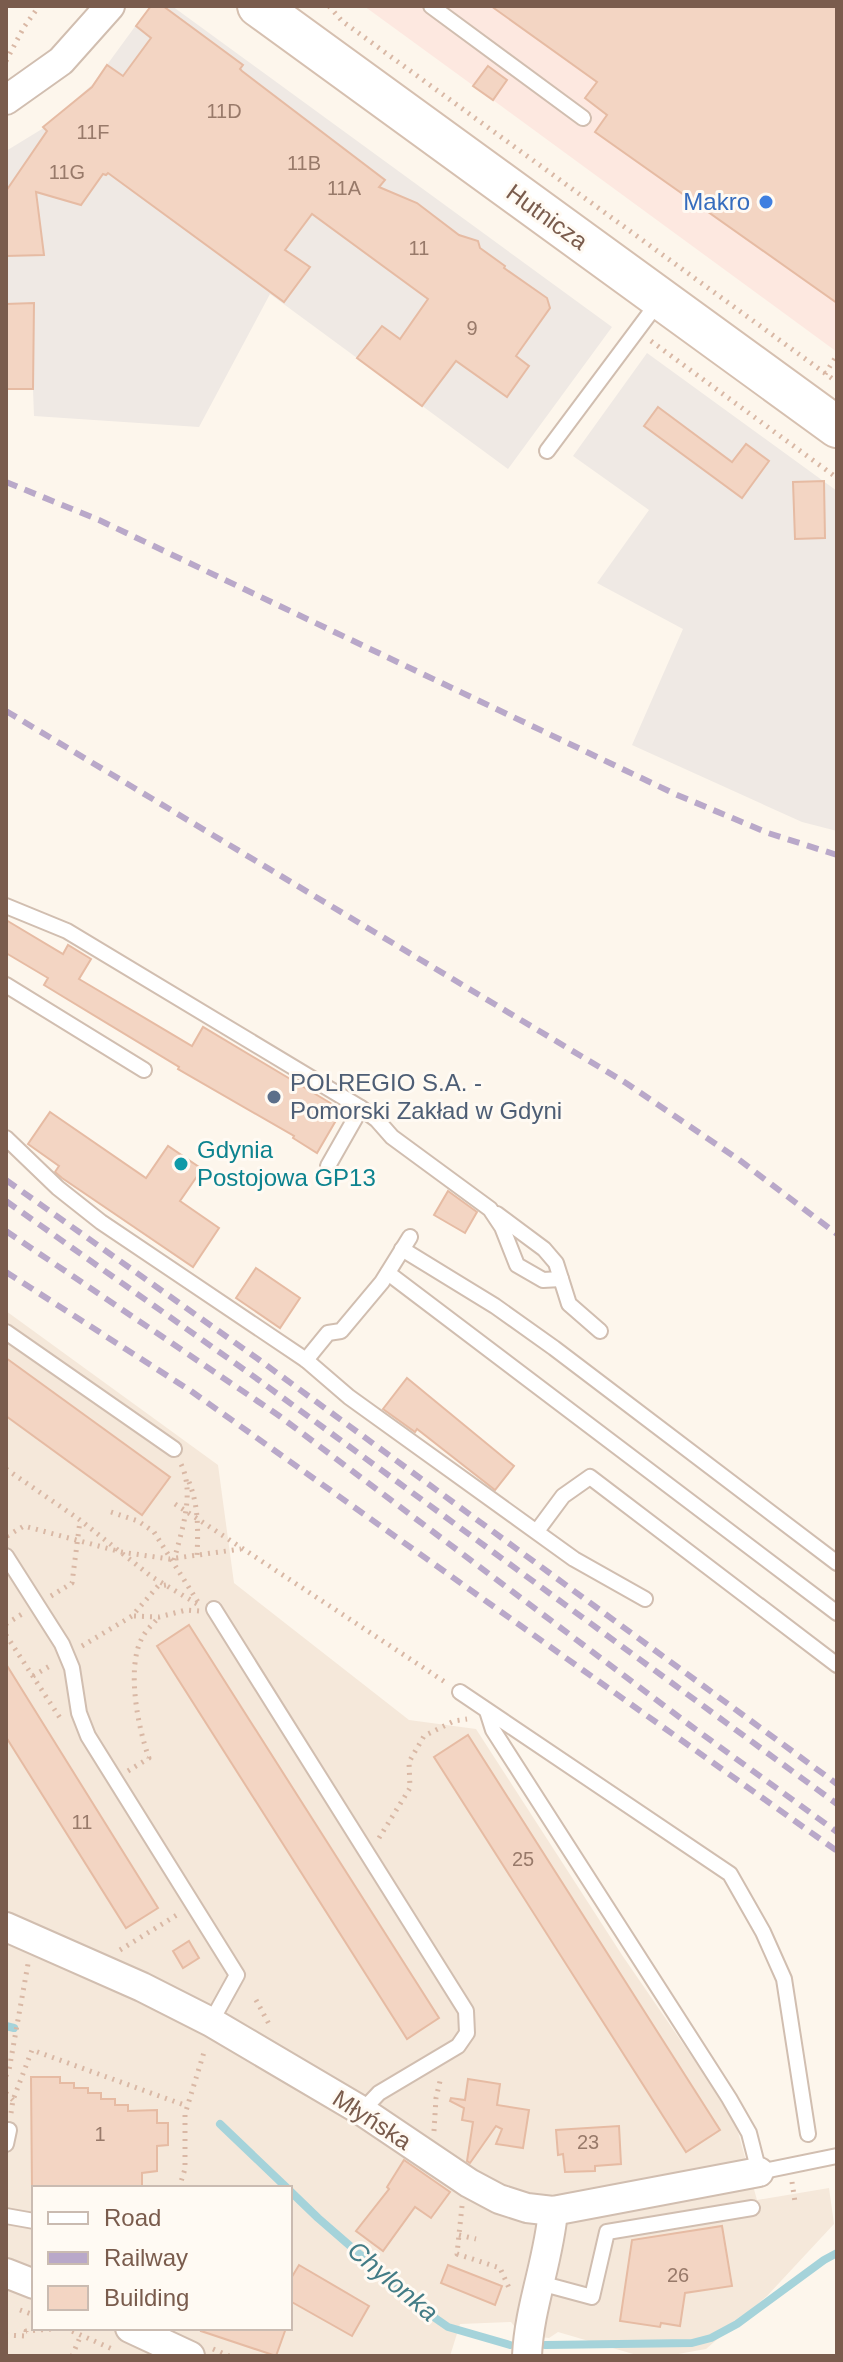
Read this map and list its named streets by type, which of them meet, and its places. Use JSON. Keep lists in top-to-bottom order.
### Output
{
  "streets": {
    "main road": ["Hutnicza"],
    "street": ["Młyńska"]
  },
  "water": ["Chylonka"],
  "places": ["Makro", "POLREGIO S.A. - Pomorski Zakład w Gdyni", "Gdynia Postojowa GP13"],
  "house_numbers": [
    "11D",
    "11F",
    "11B",
    "11G",
    "11A",
    "11",
    "9",
    "11",
    "25",
    "1",
    "23",
    "26"
  ],
  "legend": ["Road", "Railway", "Building"]
}
